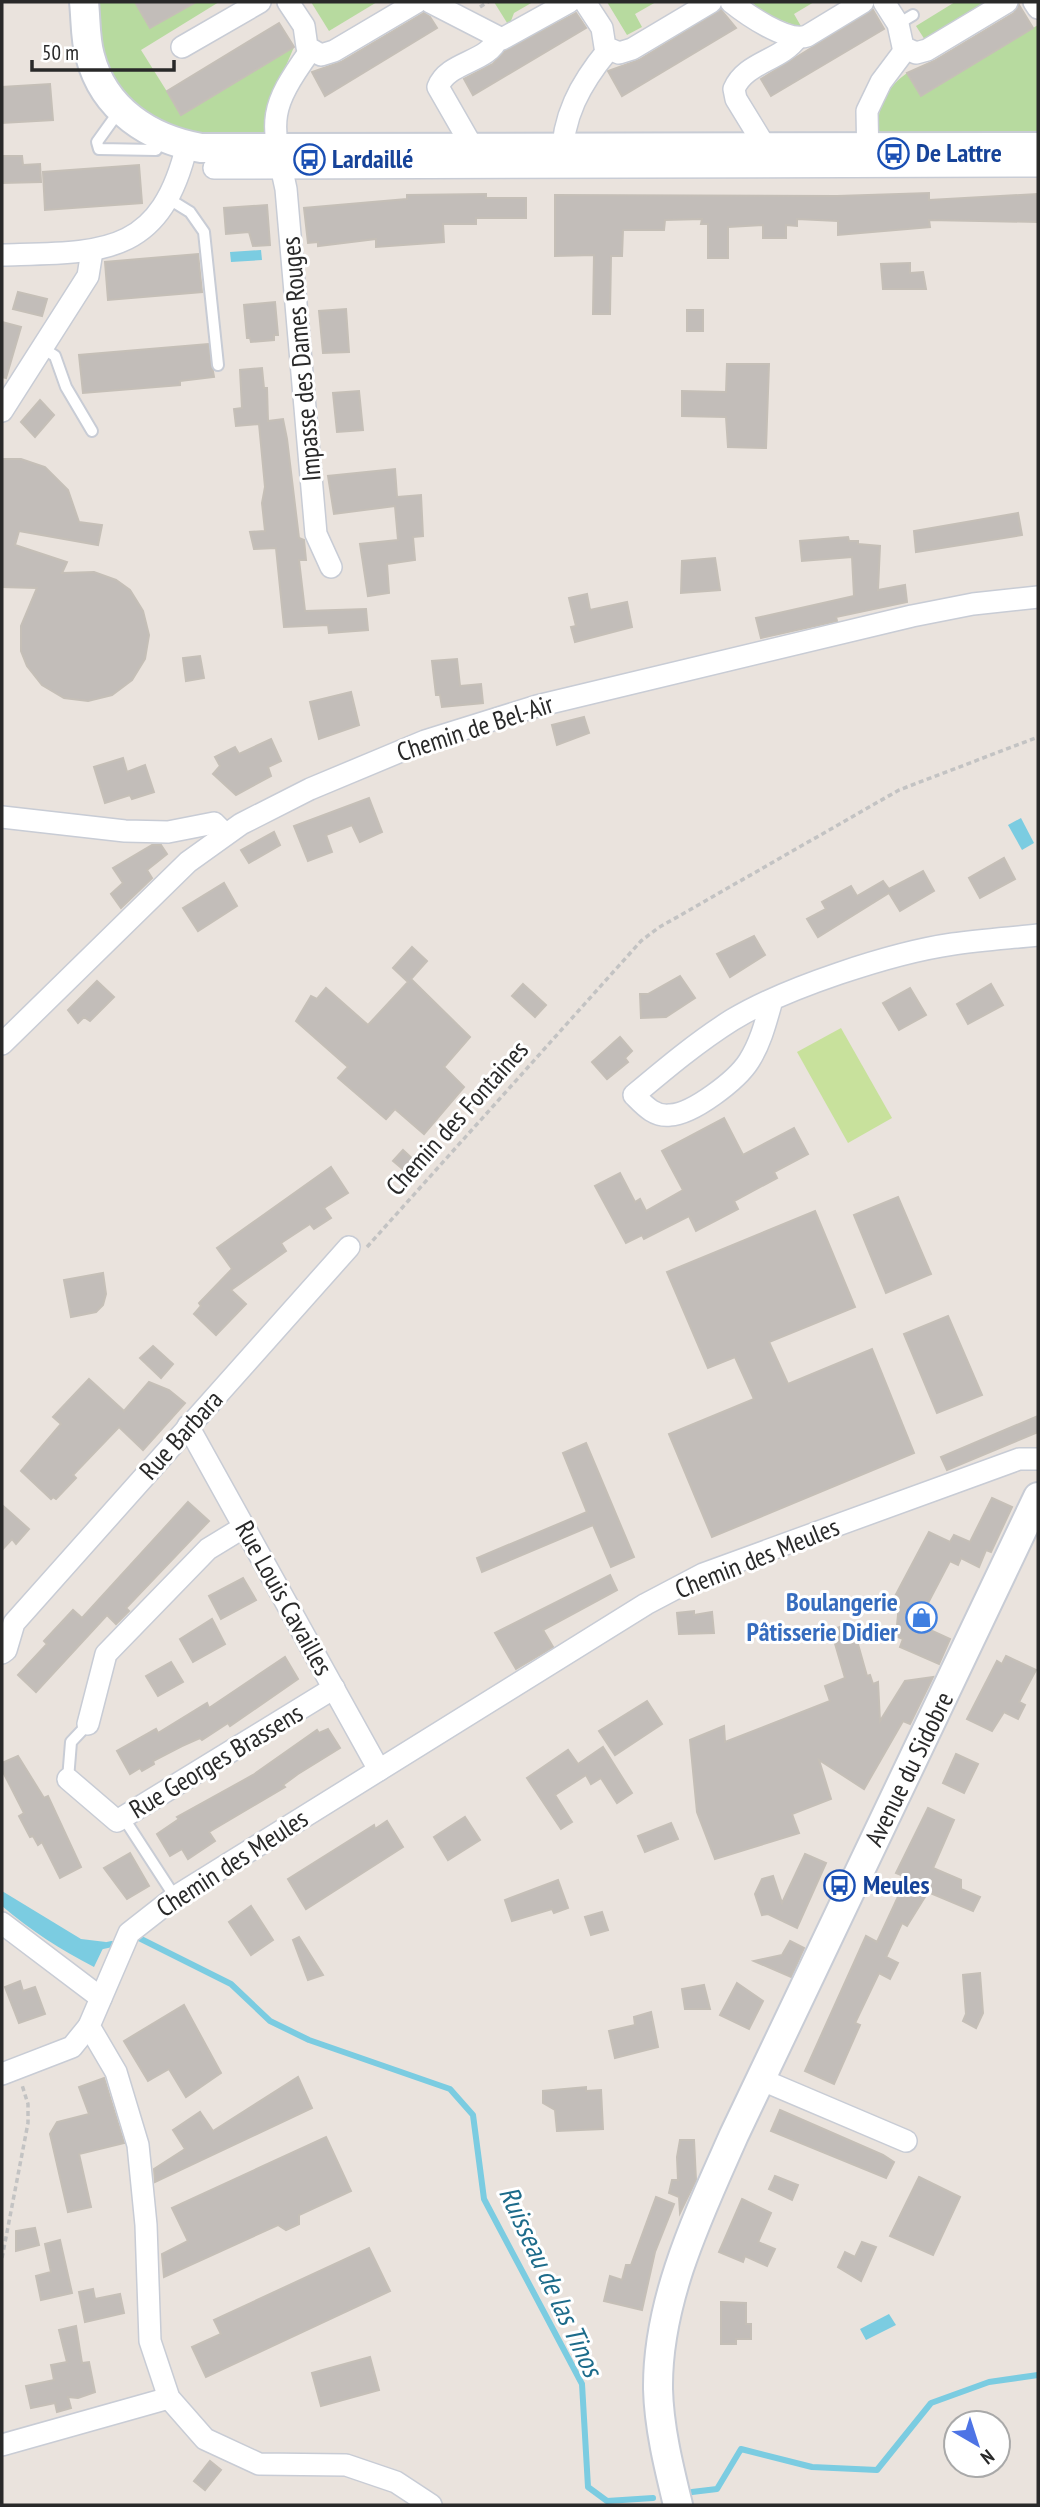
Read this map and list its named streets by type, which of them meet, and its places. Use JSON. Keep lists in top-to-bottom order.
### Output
{
  "streets": {
    "main road": ["Avenue du Sidobre"],
    "street": [
      "Impasse des Dames Rouges",
      "Chemin de Bel-Air",
      "Rue Barbara",
      "Chemin des Meules",
      "Rue Louis Cavailles",
      "Rue Georges Brassens"
    ],
    "path": ["Chemin des Fontaines"]
  },
  "crossings": [
    ["Chemin des Fontaines", "Rue Barbara"],
    ["Rue Barbara", "Rue Louis Cavailles"],
    ["Chemin des Meules", "Rue Louis Cavailles"],
    ["Rue Louis Cavailles", "Rue Georges Brassens"]
  ],
  "water": ["Ruisseau de las Tinos"],
  "places": {
    "bus stop": ["De Lattre", "Lardaillé", "Meules"],
    "shop": ["Boulangerie Pâtisserie Didier"]
  },
  "scale_bar": "50 m",
  "north": "bottom right"
}
